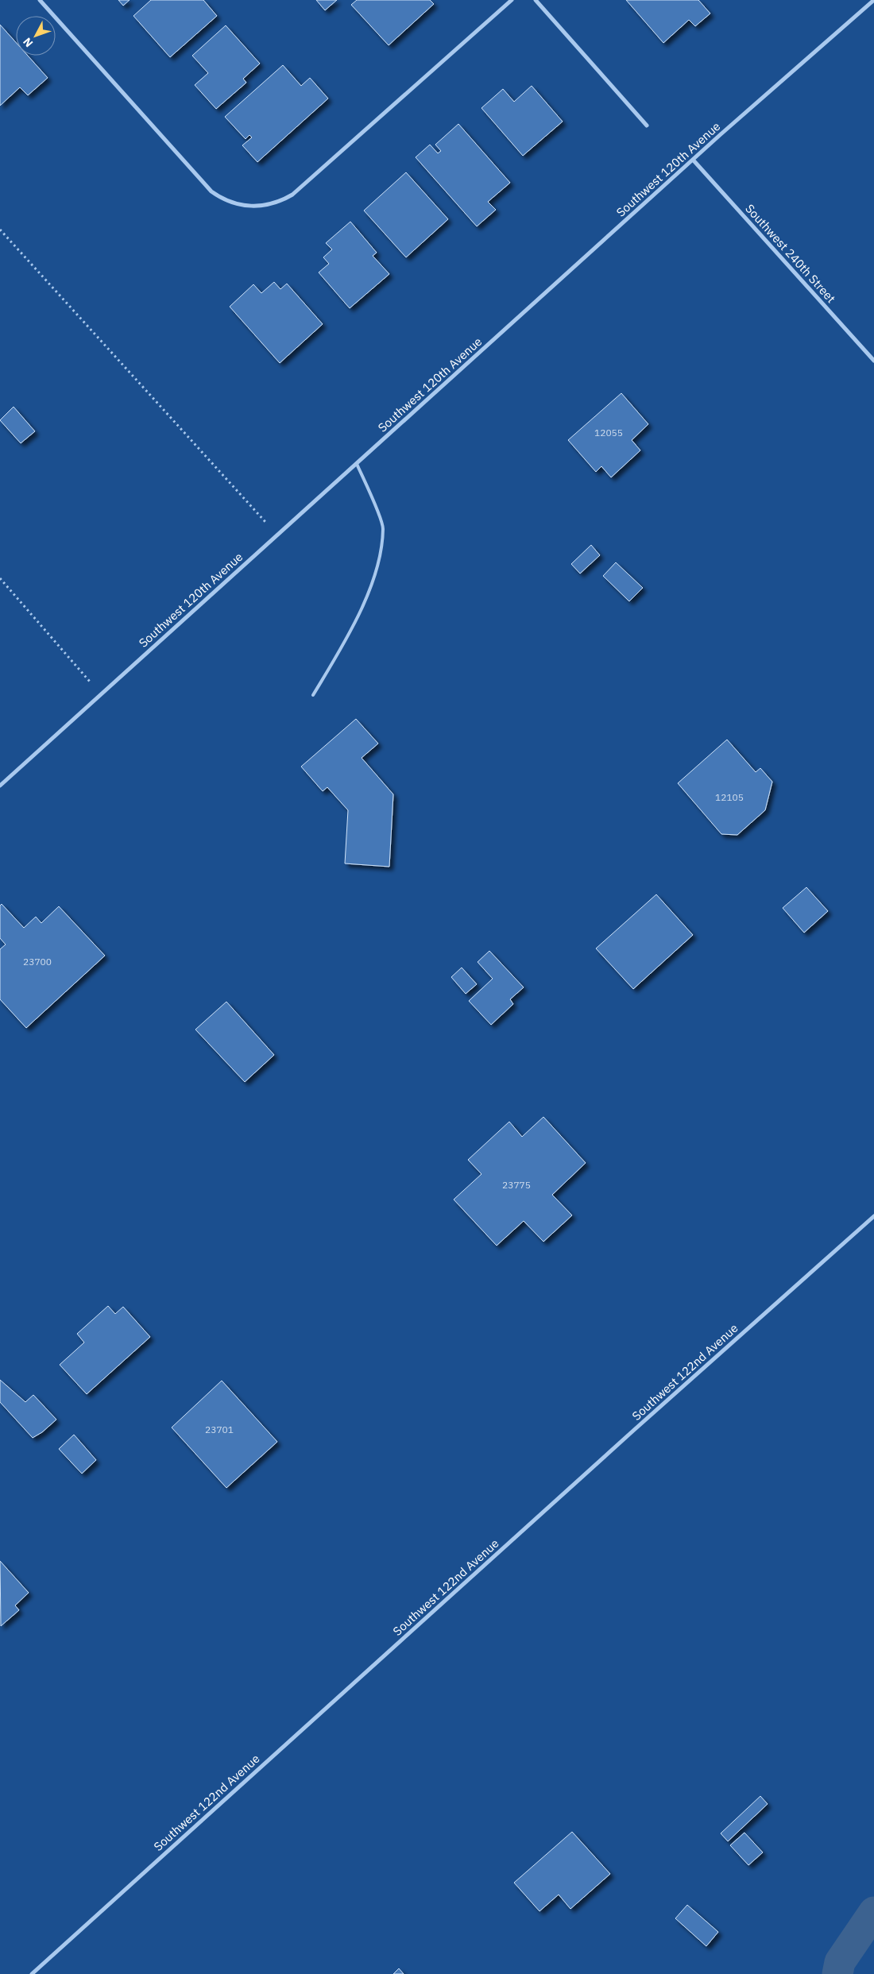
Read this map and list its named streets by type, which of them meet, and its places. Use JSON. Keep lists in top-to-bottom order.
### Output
{
  "streets": {
    "street": ["Southwest 120th Avenue", "Southwest 240th Street", "Southwest 122nd Avenue"]
  },
  "crossings": [
    ["Southwest 120th Avenue", "Southwest 240th Street"]
  ],
  "house_numbers": [
    "12055",
    "12105",
    "23700",
    "23775",
    "23701"
  ],
  "north": "bottom left"
}
